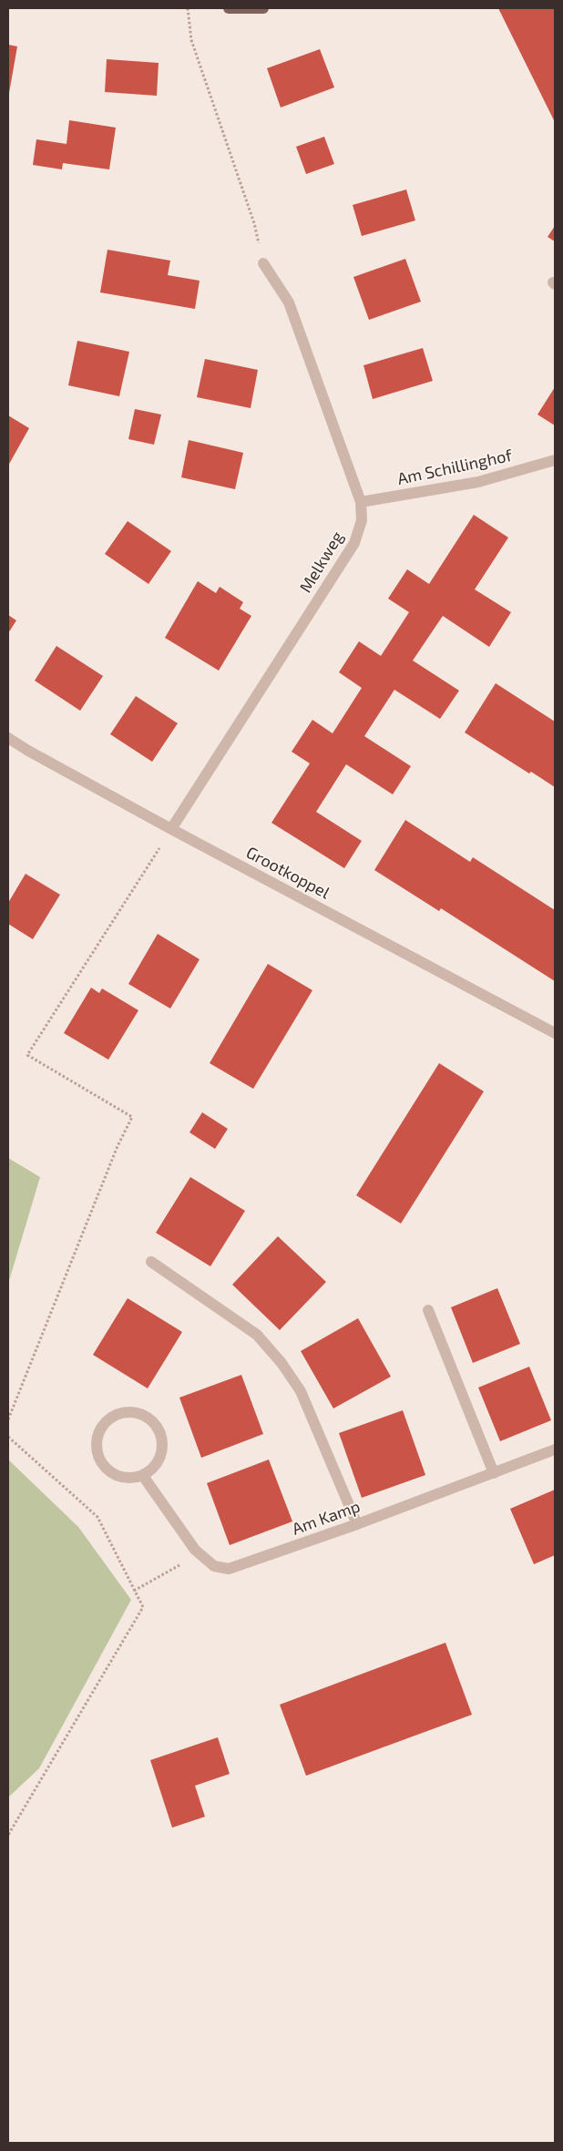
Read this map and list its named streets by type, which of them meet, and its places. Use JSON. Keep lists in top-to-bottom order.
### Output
{
  "streets": {
    "street": [
      "Am Schillinghof",
      "Melkweg",
      "Grootkoppel",
      "Am Kamp"
    ]
  },
  "crossings": [
    ["Am Schillinghof", "Melkweg"],
    ["Melkweg", "Grootkoppel"]
  ]
}
